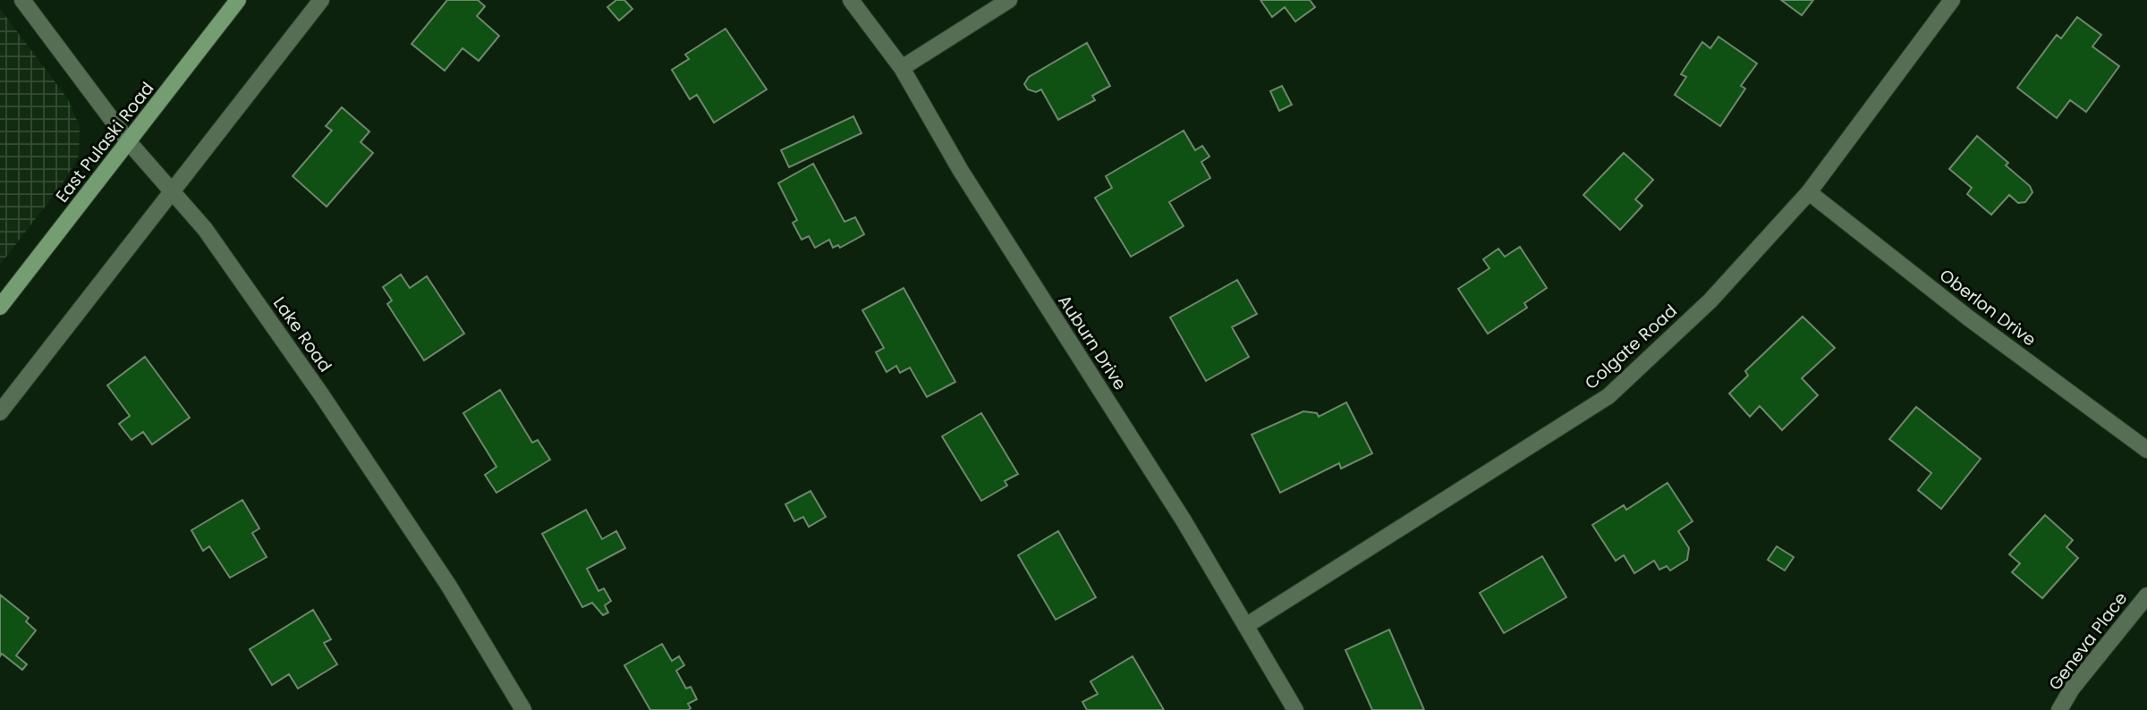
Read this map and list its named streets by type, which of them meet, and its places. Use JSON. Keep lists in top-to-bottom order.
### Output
{
  "streets": {
    "main road": ["East Pulaski Road"],
    "street": [
      "Oberlon Drive",
      "Lake Road",
      "Auburn Drive",
      "Colgate Road",
      "Geneva Place"
    ]
  },
  "crossings": [
    ["East Pulaski Road", "Lake Road"],
    ["Oberlon Drive", "Colgate Road"],
    ["Auburn Drive", "Colgate Road"]
  ]
}
